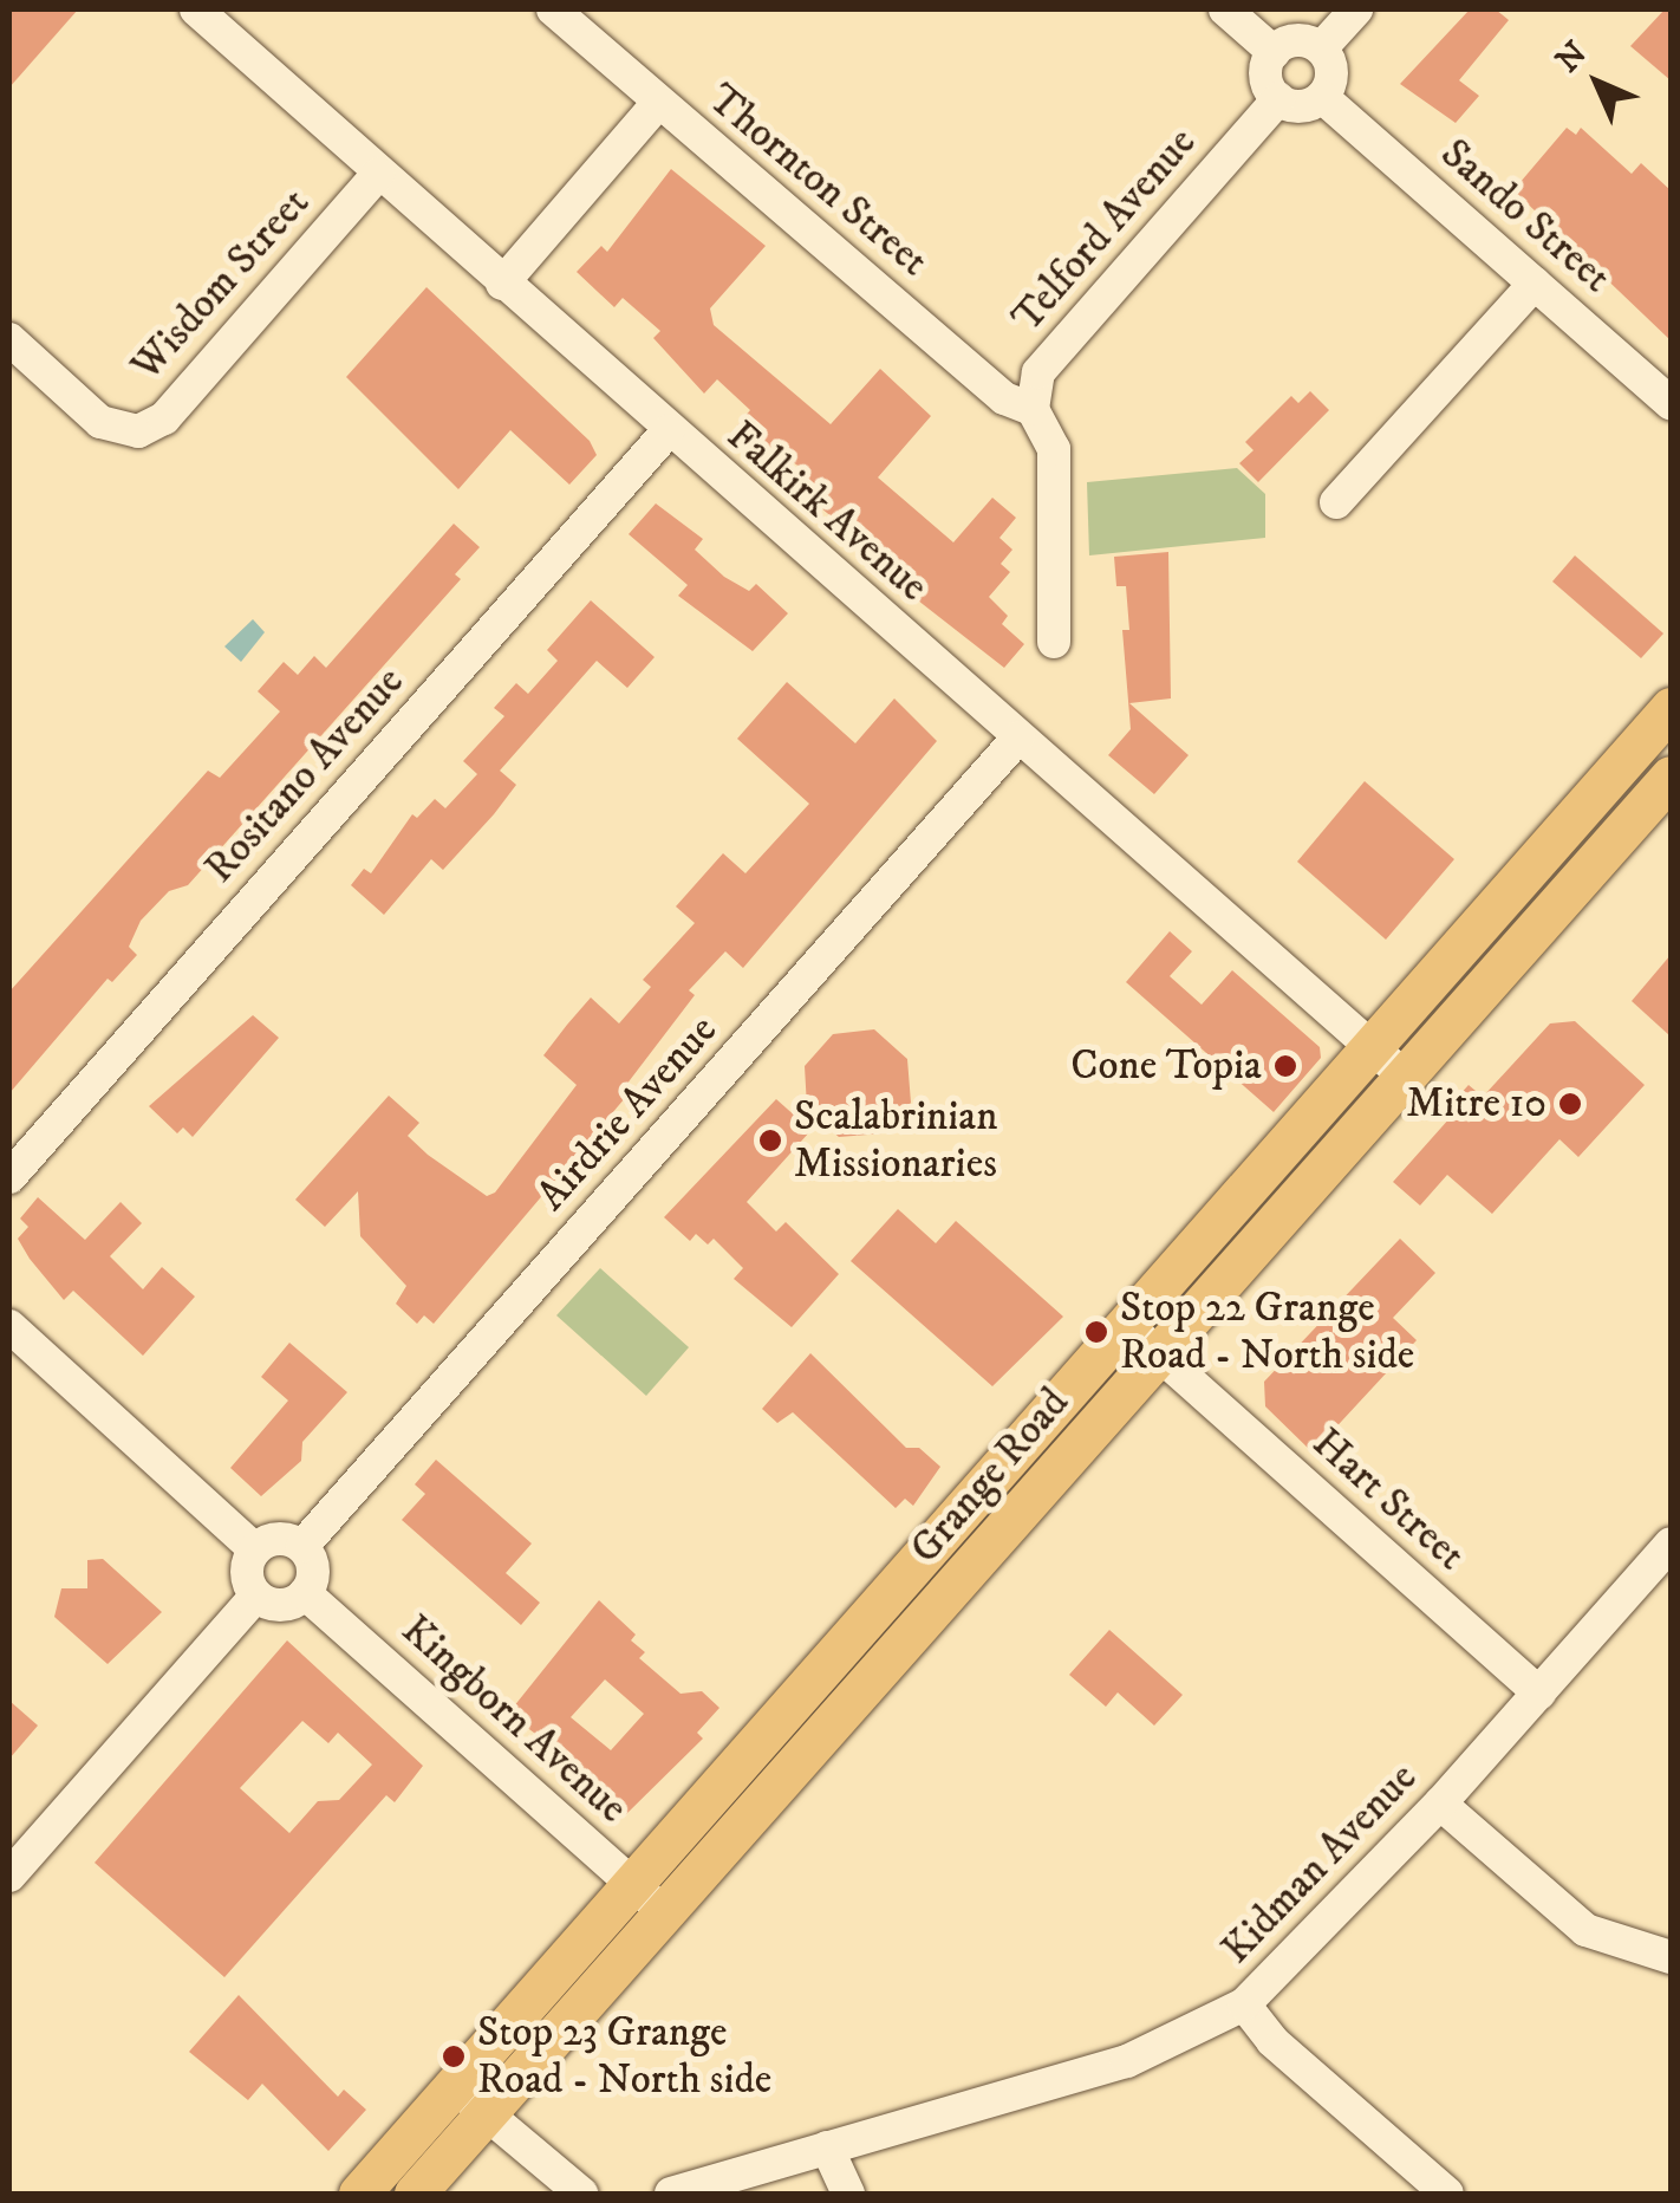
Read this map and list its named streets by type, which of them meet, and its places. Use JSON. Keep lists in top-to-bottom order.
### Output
{
  "streets": {
    "main road": ["Grange Road"],
    "street": [
      "Thornton Street",
      "Sando Street",
      "Telford Avenue",
      "Wisdom Street",
      "Falkirk Avenue",
      "Rositano Avenue",
      "Airdrie Avenue",
      "Hart Street",
      "Kingborn Avenue",
      "Kidman Avenue"
    ]
  },
  "crossings": [
    ["Thornton Street", "Telford Avenue"],
    ["Sando Street", "Telford Avenue"],
    ["Wisdom Street", "Falkirk Avenue"],
    ["Falkirk Avenue", "Rositano Avenue"],
    ["Falkirk Avenue", "Airdrie Avenue"],
    ["Falkirk Avenue", "Grange Road"],
    ["Airdrie Avenue", "Kingborn Avenue"],
    ["Grange Road", "Hart Street"],
    ["Grange Road", "Kingborn Avenue"],
    ["Hart Street", "Kidman Avenue"]
  ],
  "places": [
    "Cone Topia",
    "Mitre 10",
    "Scalabrinian Missionaries",
    "Stop 22 Grange Road - North side",
    "Stop 23 Grange Road - North side"
  ],
  "north": "top left"
}
